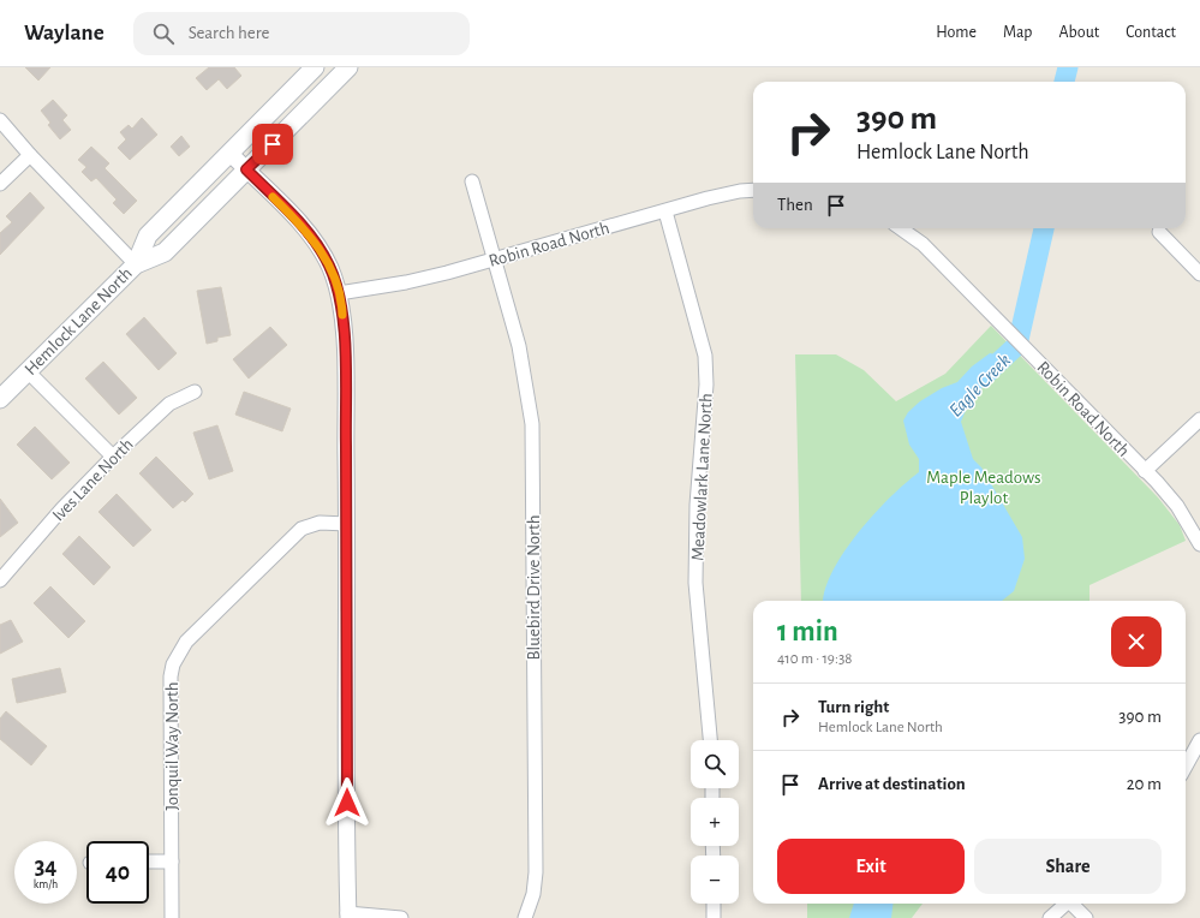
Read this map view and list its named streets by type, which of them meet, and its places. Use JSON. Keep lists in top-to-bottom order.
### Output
{
  "streets": {
    "main road": ["Hemlock Lane North"],
    "street": [
      "Robin Road North",
      "Meadowlark Lane North",
      "Ives Lane North",
      "Bluebird Drive North",
      "Jonquil Way North"
    ]
  },
  "crossings": [
    ["Robin Road North", "Meadowlark Lane North"],
    ["Robin Road North", "Bluebird Drive North"]
  ],
  "water": ["Eagle Creek"],
  "parks": ["Maple Meadows Playlot"],
  "page": {
    "header": "Waylane",
    "search": "Search here",
    "nav": [
      "Home",
      "Map",
      "About",
      "Contact"
    ],
    "turn": ["390 m", "Hemlock Lane North"],
    "then": "Then",
    "heading": ["1 min", "410 m · 19:38"],
    "list": [
      {
        "name": "Turn right",
        "note": "Hemlock Lane North",
        "value": "390 m"
      },
      {
        "name": "Arrive at destination",
        "value": "20 m"
      }
    ],
    "map_buttons": ["+", "−"],
    "buttons": ["Exit", "Share"],
    "speed": "34 km/h",
    "limit": "40"
  }
}
